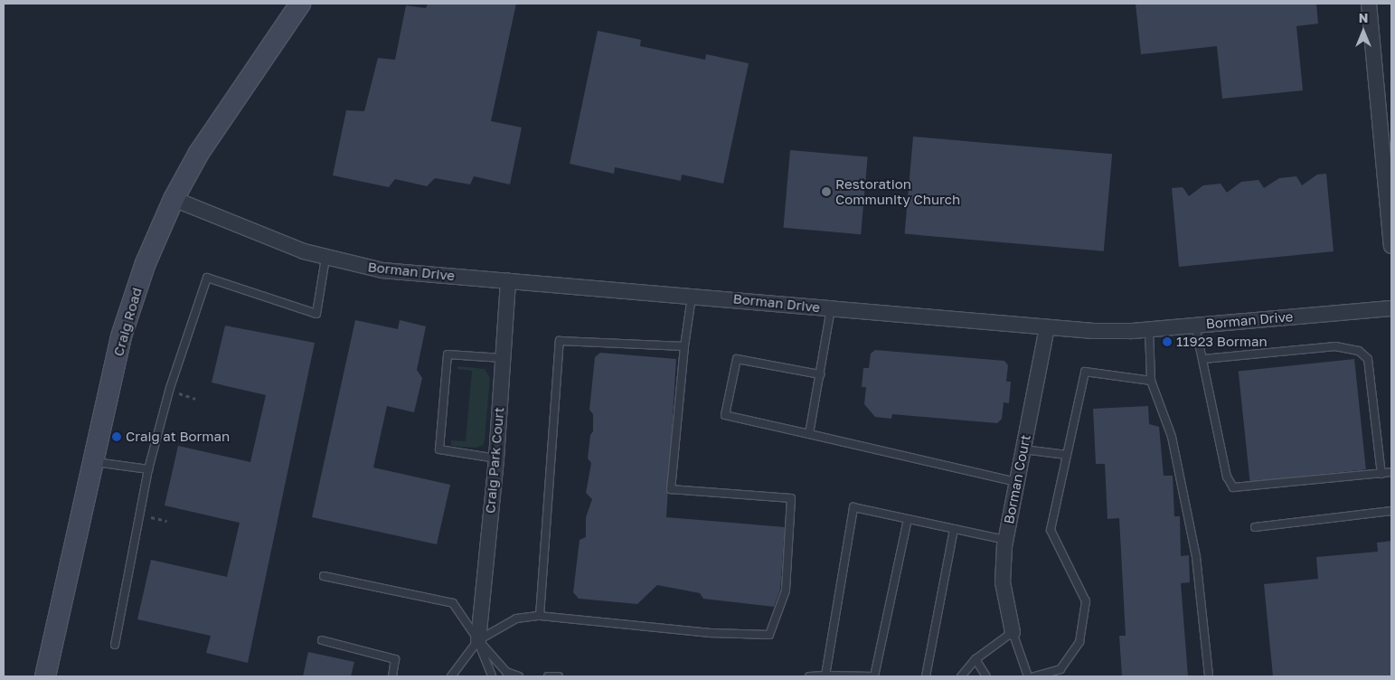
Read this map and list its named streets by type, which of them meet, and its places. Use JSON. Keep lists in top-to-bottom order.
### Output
{
  "streets": {
    "main road": ["Craig Road"],
    "street": ["Borman Drive", "Craig Park Court", "Borman Court"]
  },
  "crossings": [
    ["Borman Drive", "Craig Road"],
    ["Borman Drive", "Craig Park Court"],
    ["Borman Drive", "Borman Court"]
  ],
  "places": ["Restoration Community Church", "11923 Borman", "Craig at Borman"],
  "north": "top"
}
